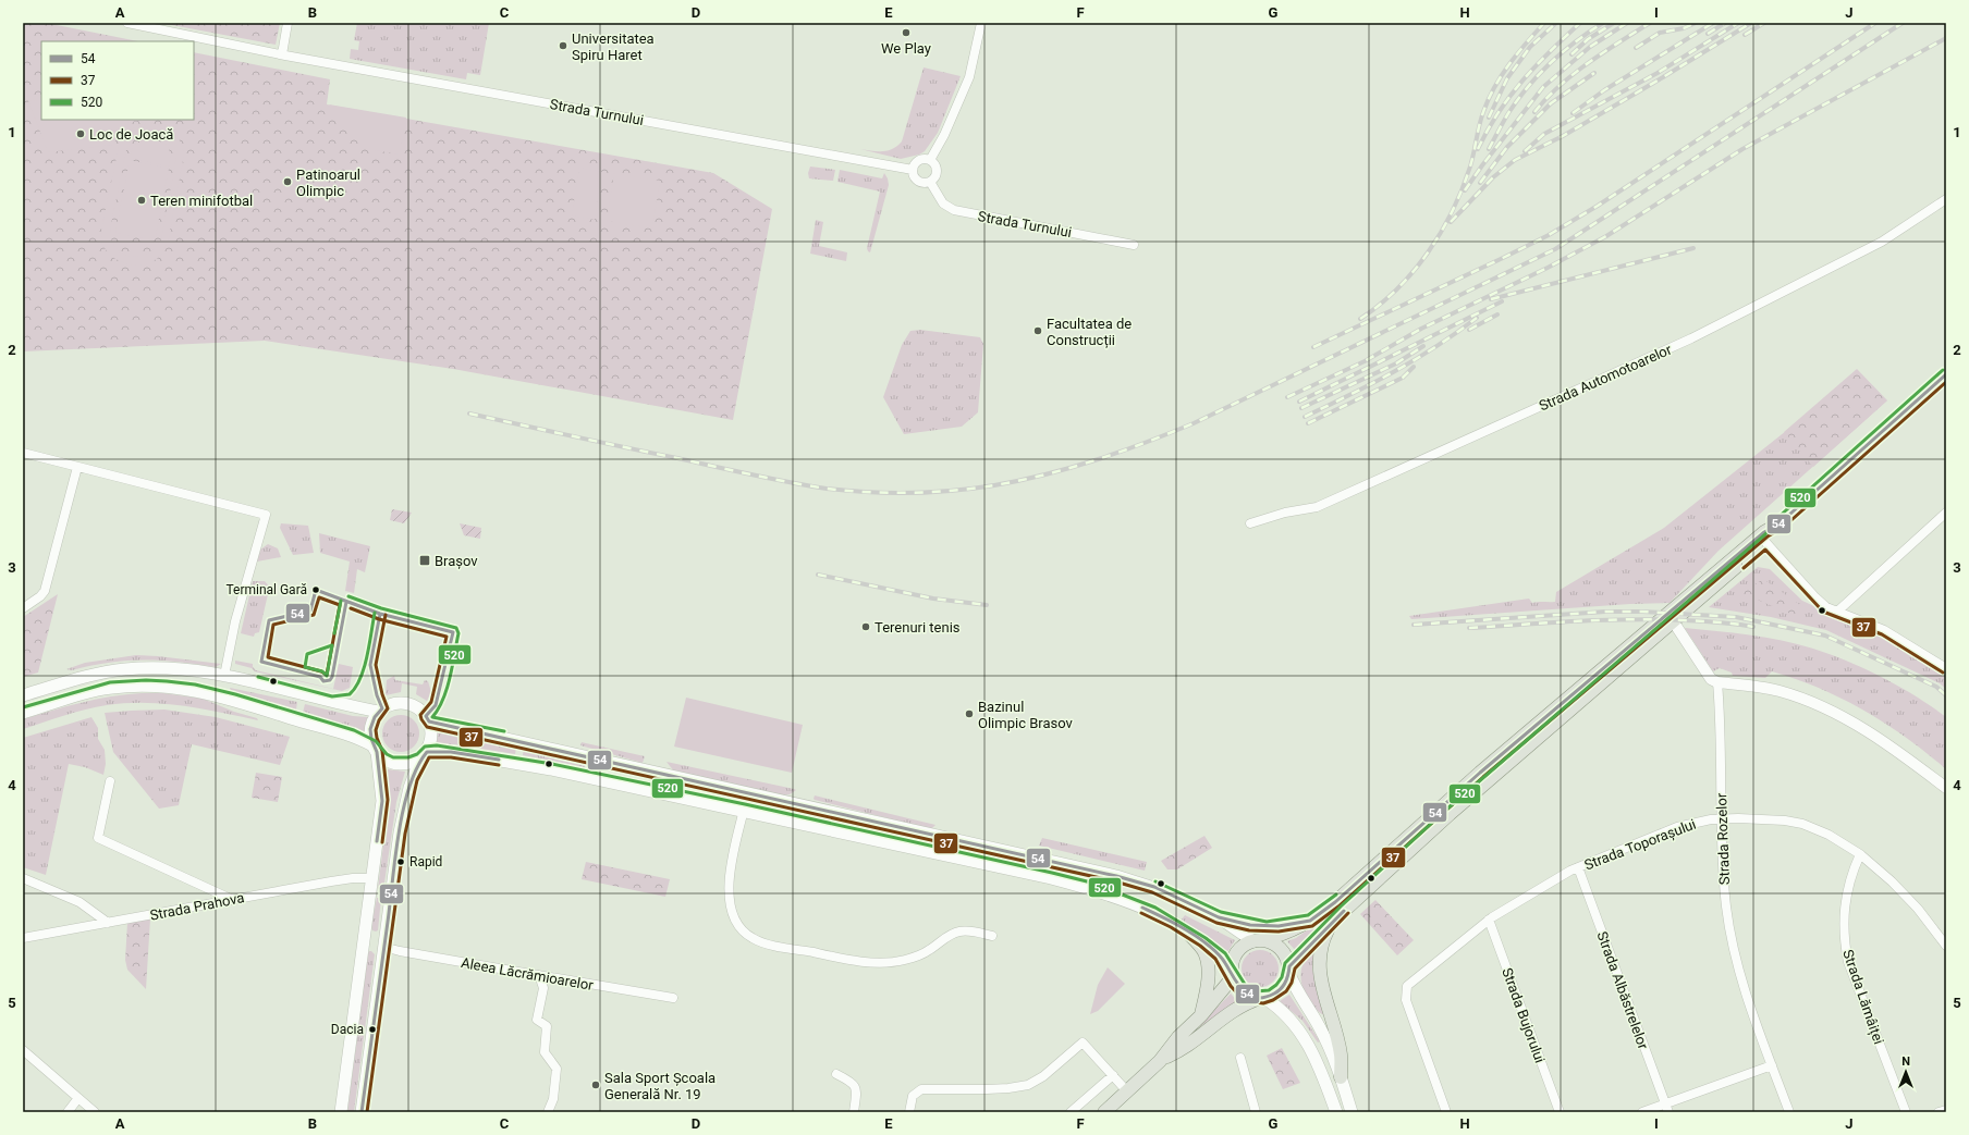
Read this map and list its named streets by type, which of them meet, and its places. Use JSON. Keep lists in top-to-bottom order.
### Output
{
  "streets": {
    "street": [
      "Strada Turnului",
      "Strada Automotoarelor",
      "Strada Rozelor",
      "Strada Toporașului",
      "Strada Prahova",
      "Aleea Lăcrămioarelor",
      "Strada Albăstrelelor",
      "Strada Lămâiței",
      "Strada Bujorului"
    ]
  },
  "crossings": [
    ["Strada Rozelor", "Strada Toporașului"],
    ["Strada Toporașului", "Strada Albăstrelelor"],
    ["Strada Toporașului", "Strada Lămâiței"],
    ["Strada Toporașului", "Strada Bujorului"]
  ],
  "places": {
    "other": [
      "We Play",
      "Universitatea Spiru Haret",
      "Loc de Joacă",
      "Patinoarul Olimpic",
      "Teren minifotbal",
      "Facultatea de Construcții",
      "Terminal Gară",
      "Terenuri tenis",
      "Bazinul Olimpic Brasov",
      "Rapid",
      "Dacia",
      "Sala Sport Școala Generală Nr. 19"
    ],
    "transit": ["Brașov"]
  },
  "lines": ["transit line 520", "transit line 54", "transit line 37"],
  "legend": ["54", "37", "520"],
  "north": "top",
  "grid": {
    "columns": [
      "A",
      "B",
      "C",
      "D",
      "E",
      "F",
      "G",
      "H",
      "I",
      "J"
    ],
    "rows": [
      "1",
      "2",
      "3",
      "4",
      "5"
    ]
  }
}
